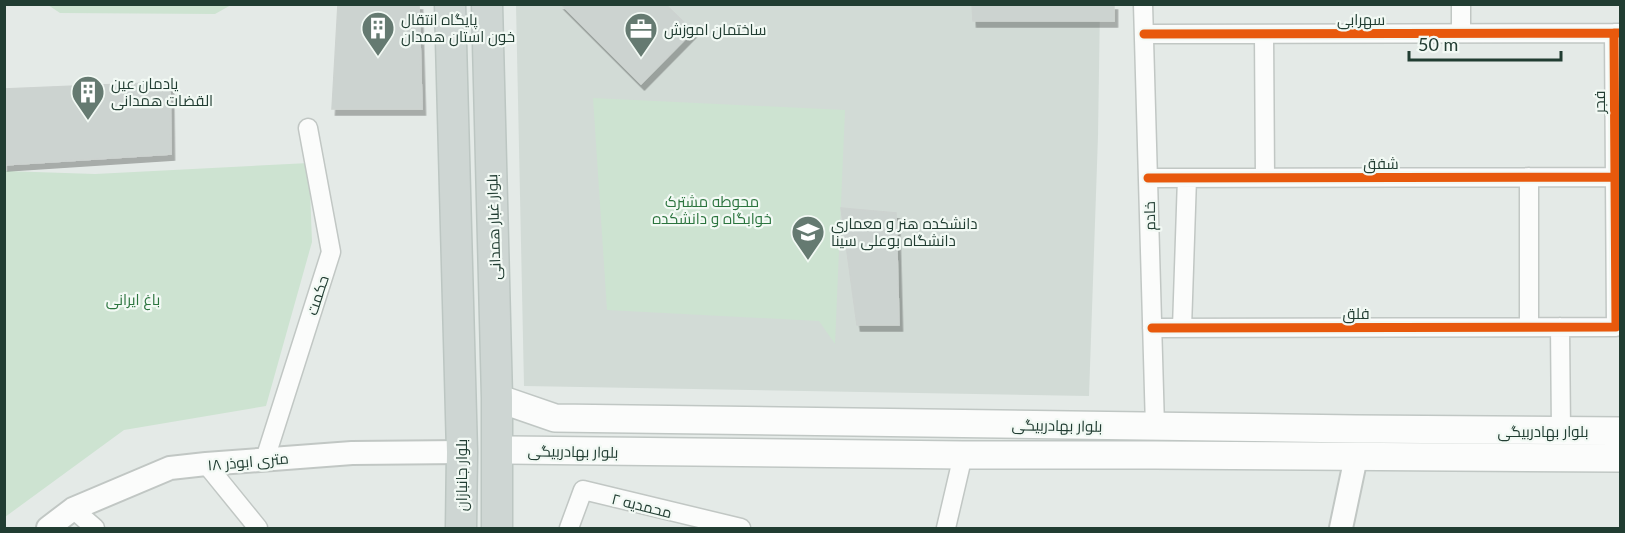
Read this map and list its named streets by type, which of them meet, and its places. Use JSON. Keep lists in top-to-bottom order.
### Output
{
  "streets": {
    "main road": ["بلوار غبار همدانی", "بلوار بهادربیگی", "بلوار جانبازان"],
    "street": [
      "سهرابی",
      "فجر",
      "شفق",
      "خادم",
      "حکمت",
      "فلق",
      "۱۸ متری ابوذر",
      "محمدیه ۲"
    ]
  },
  "crossings": [
    ["سهرابی", "فجر"],
    ["سهرابی", "خادم"],
    ["فجر", "شفق"],
    ["فجر", "فلق"],
    ["شفق", "خادم"],
    ["خادم", "فلق"],
    ["خادم", "بلوار بهادربیگی"],
    ["بلوار غبار همدانی", "بلوار بهادربیگی"],
    ["حکمت", "۱۸ متری ابوذر"],
    ["۱۸ متری ابوذر", "بلوار جانبازان"]
  ],
  "parks": ["محوطه مشترک خوابگاه و دانشکده", "باغ ایرانی"],
  "places": {
    "building": ["پایگاه انتقال خون استان همدان", "یادمان عین القضات همدانی"],
    "office": ["ساختمان اموزش"],
    "school or university": ["دانشکده هنر و معماری دانشگاه بوعلی سینا"]
  },
  "scale_bar": "50 m"
}
